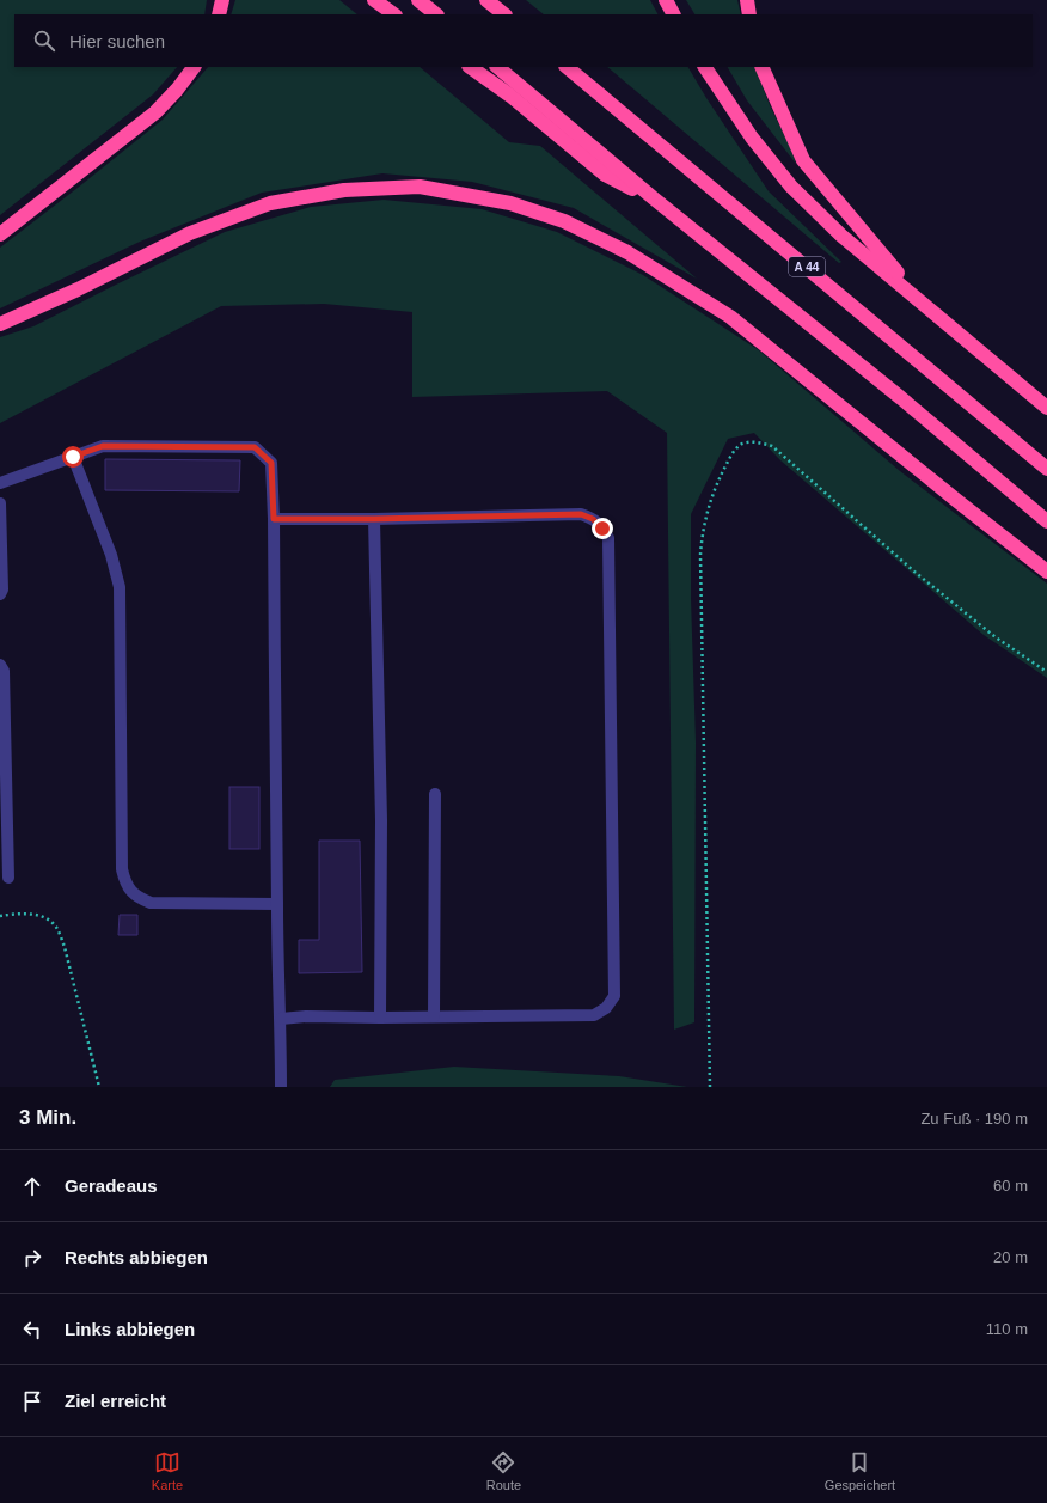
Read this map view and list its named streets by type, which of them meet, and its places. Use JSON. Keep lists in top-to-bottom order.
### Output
{
  "streets": {
    "highway": ["A 44"]
  },
  "page": {
    "search": "Hier suchen",
    "heading": ["3 Min.", "Zu Fuß · 190 m"],
    "list": [
      ["Geradeaus", "60 m"],
      ["Rechts abbiegen", "20 m"],
      ["Links abbiegen", "110 m"],
      "Ziel erreicht"
    ],
    "nav": ["Karte", "Route", "Gespeichert"]
  }
}
